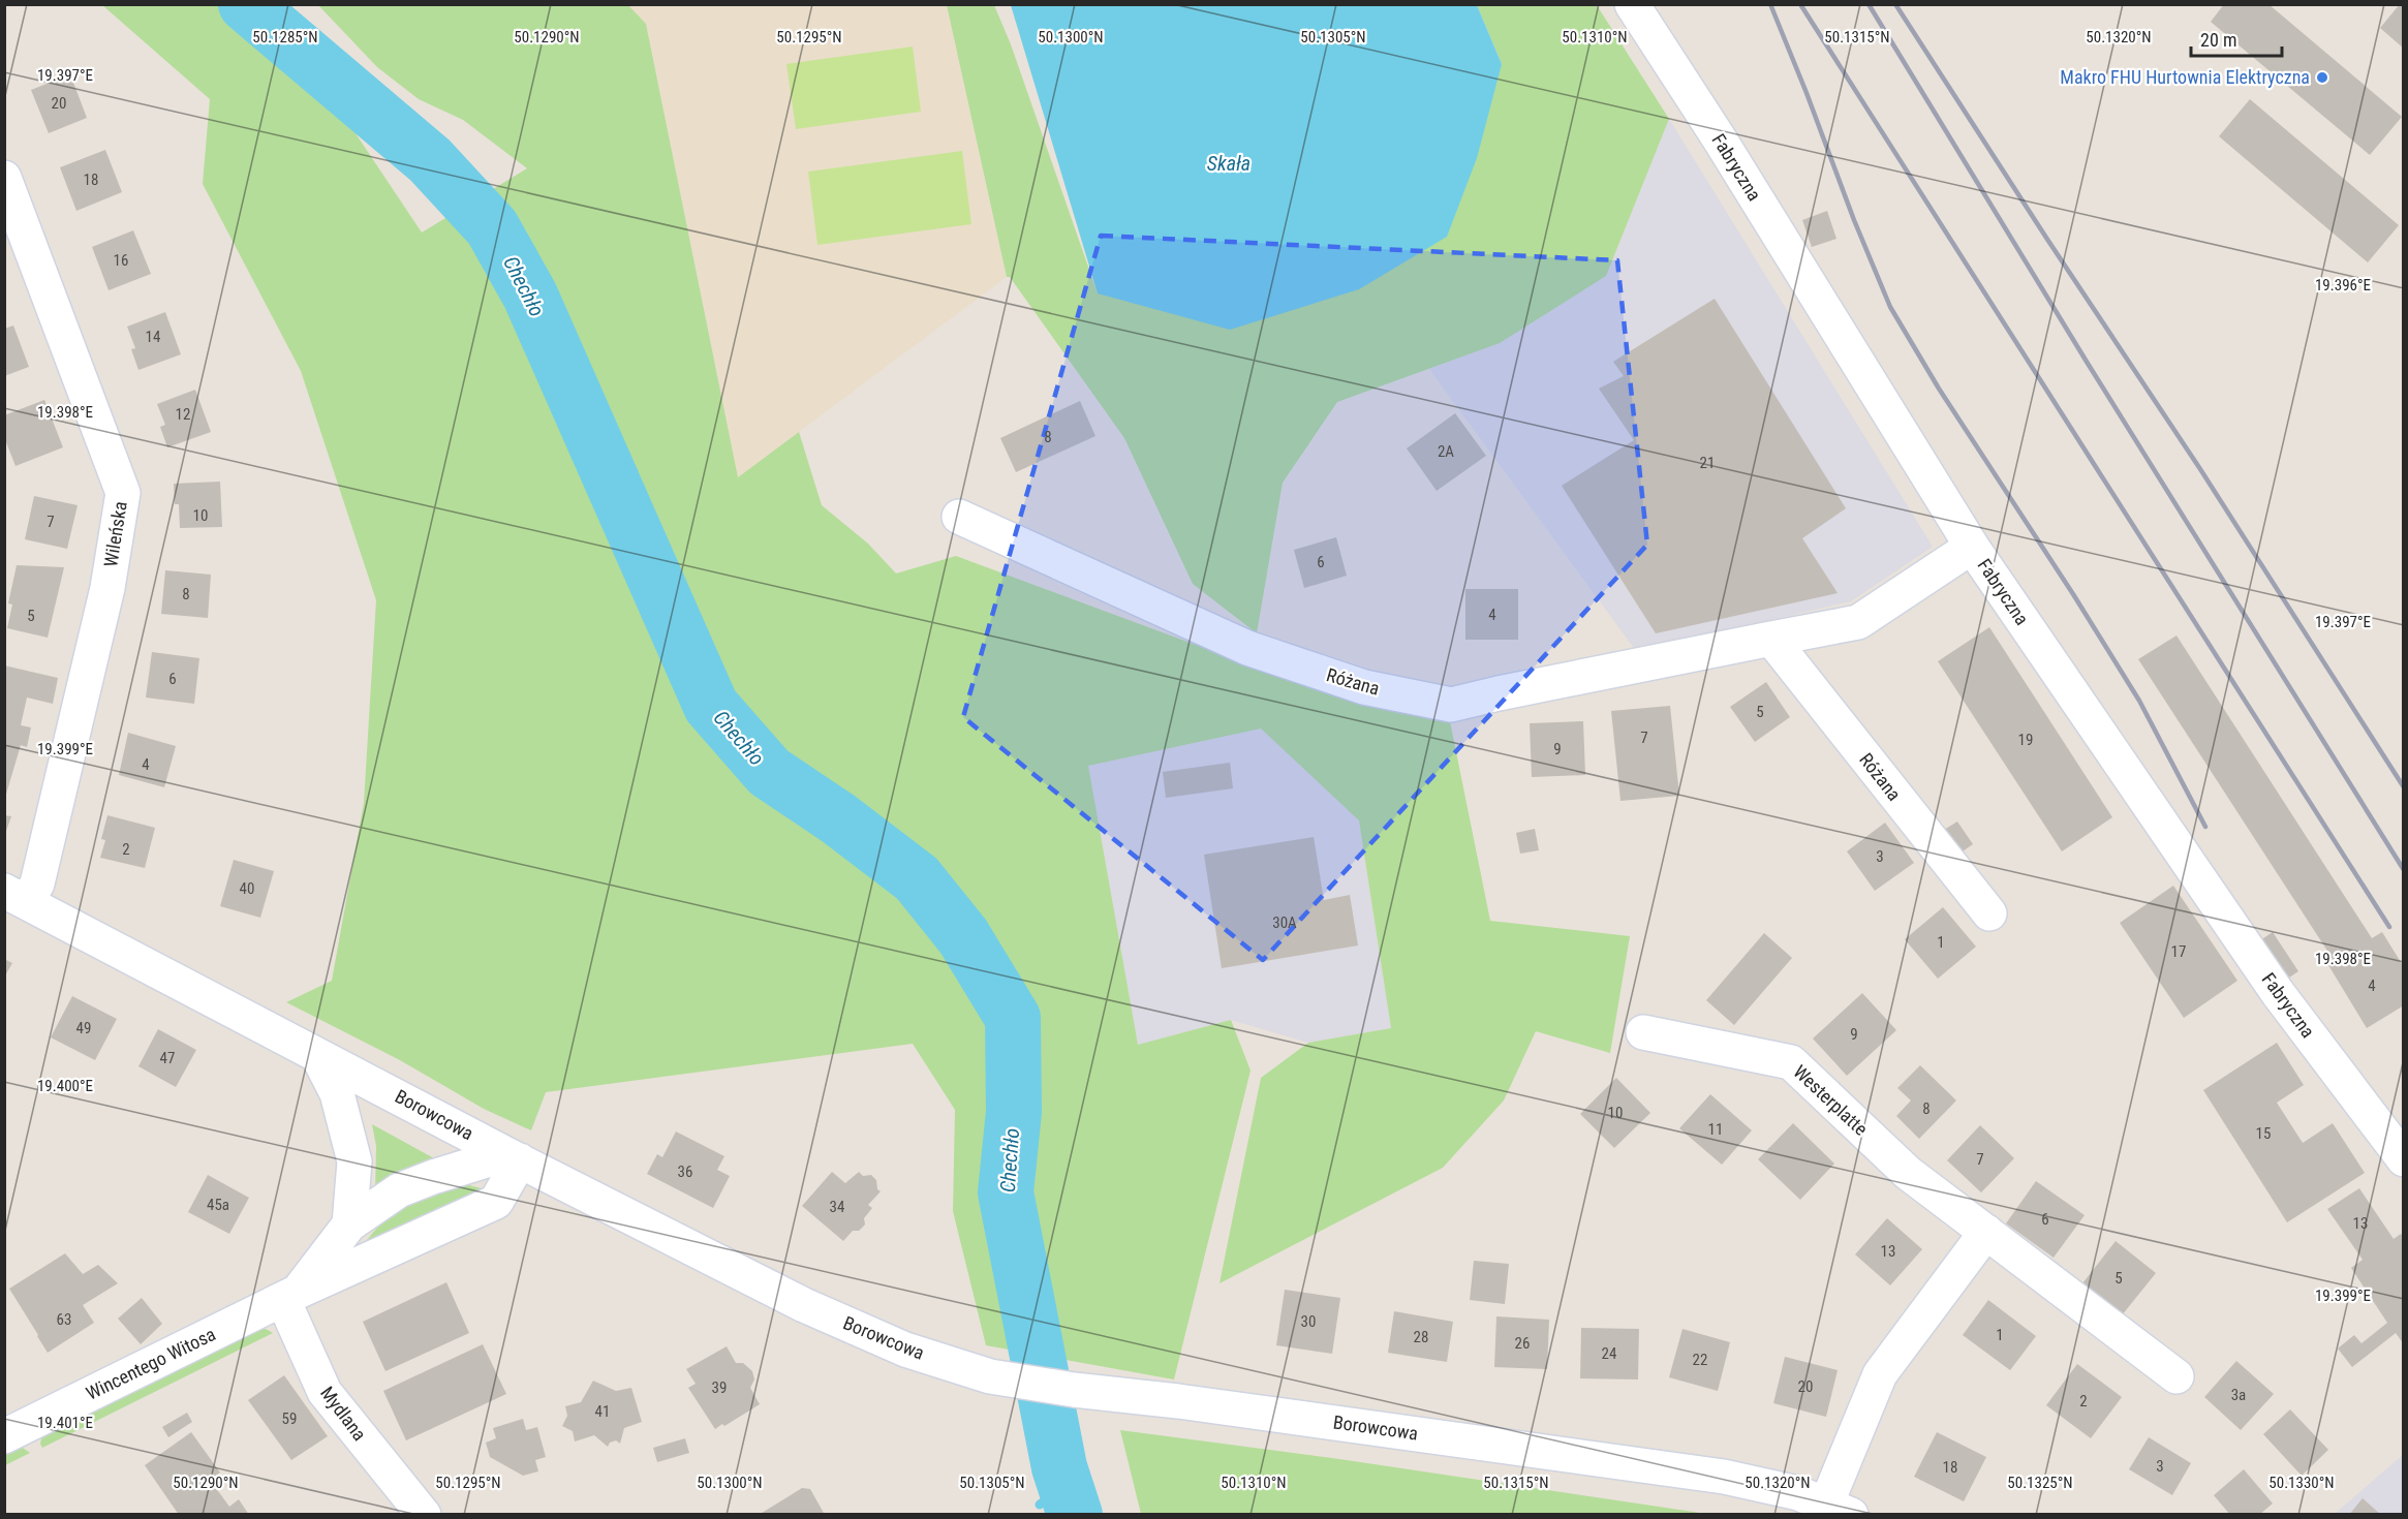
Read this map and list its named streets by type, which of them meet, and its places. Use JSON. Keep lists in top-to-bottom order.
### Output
{
  "streets": {
    "street": [
      "Fabryczna",
      "Wileńska",
      "Różana",
      "Westerplatte",
      "Borowcowa",
      "Wincentego Witosa",
      "Mydlana"
    ]
  },
  "crossings": [
    ["Fabryczna", "Różana"],
    ["Wileńska", "Borowcowa"],
    ["Borowcowa", "Wincentego Witosa"],
    ["Wincentego Witosa", "Mydlana"]
  ],
  "water": ["Skała", "Chechło"],
  "places": ["Makro FHU Hurtownia Elektryczna"],
  "house_numbers": [
    "20",
    "18",
    "16",
    "14",
    "12",
    "8",
    "2A",
    "21",
    "10",
    "7",
    "6",
    "8",
    "4",
    "5",
    "6",
    "5",
    "7",
    "19",
    "9",
    "4",
    "2",
    "3",
    "40",
    "30A",
    "1",
    "17",
    "4",
    "49",
    "9",
    "47",
    "8",
    "10",
    "11",
    "15",
    "7",
    "36",
    "45a",
    "34",
    "6",
    "13",
    "13",
    "5",
    "63",
    "30",
    "1",
    "28",
    "26",
    "24",
    "22",
    "20",
    "39",
    "3a",
    "2",
    "41",
    "59",
    "3",
    "18"
  ],
  "scale_bar": "20 m",
  "coordinates": [
    "50.1285°N",
    "50.1290°N",
    "50.1295°N",
    "50.1300°N",
    "50.1305°N",
    "50.1310°N",
    "50.1315°N",
    "50.1320°N",
    "19.397°E",
    "19.396°E",
    "19.398°E",
    "19.399°E",
    "19.400°E",
    "19.401°E",
    "50.1325°N",
    "50.1330°N"
  ]
}
